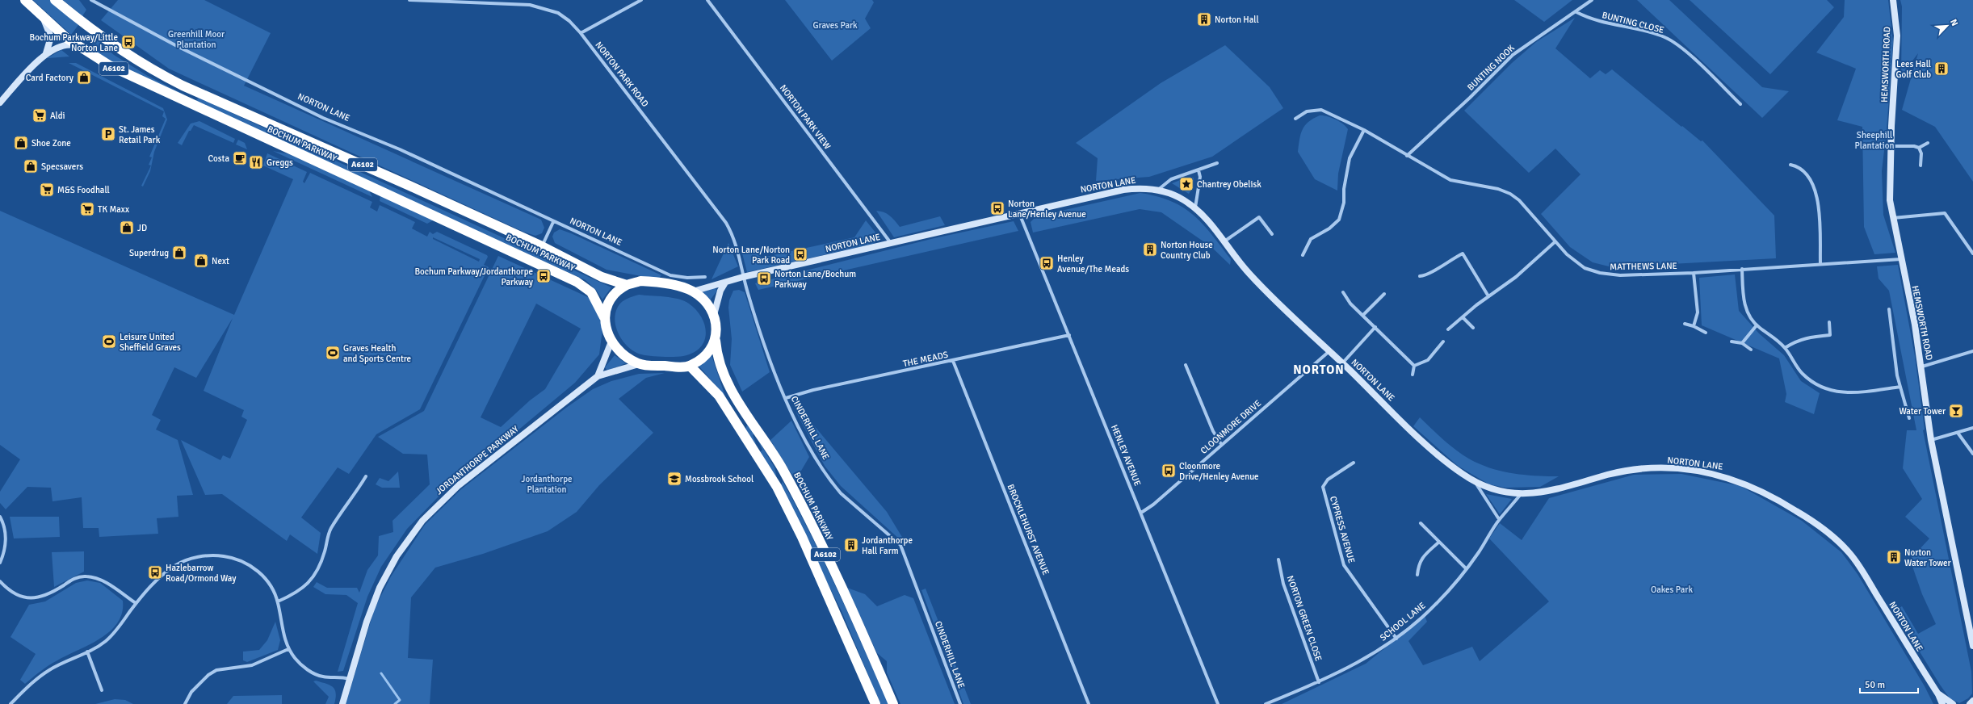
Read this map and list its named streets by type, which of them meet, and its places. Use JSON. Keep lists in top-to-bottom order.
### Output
{
  "streets": {
    "highway": ["A6102", "BOCHUM PARKWAY"],
    "street": [
      "BUNTING CLOSE",
      "HEMSWORTH ROAD",
      "BUNTING NOOK",
      "NORTON PARK ROAD",
      "NORTON LANE",
      "NORTON PARK VIEW",
      "MATTHEWS LANE",
      "THE MEADS",
      "CLOONMORE DRIVE",
      "CINDERHILL LANE",
      "HENLEY AVENUE",
      "JORDANTHORPE PARKWAY",
      "BROCKLEHURST AVENUE",
      "CYPRESS AVENUE",
      "NORTON GREEN CLOSE",
      "SCHOOL LANE"
    ]
  },
  "crossings": [
    ["BUNTING CLOSE", "BUNTING NOOK"],
    ["HEMSWORTH ROAD", "MATTHEWS LANE"],
    ["BUNTING NOOK", "MATTHEWS LANE"],
    ["A6102", "NORTON LANE"],
    ["A6102", "BOCHUM PARKWAY"],
    ["A6102", "JORDANTHORPE PARKWAY"],
    ["NORTON PARK ROAD", "NORTON LANE"],
    ["NORTON PARK ROAD", "CINDERHILL LANE"],
    ["NORTON LANE", "NORTON PARK VIEW"],
    ["NORTON LANE", "BOCHUM PARKWAY"],
    ["NORTON LANE", "CLOONMORE DRIVE"],
    ["NORTON LANE", "CINDERHILL LANE"],
    ["NORTON LANE", "HENLEY AVENUE"],
    ["NORTON LANE", "JORDANTHORPE PARKWAY"],
    ["NORTON LANE", "SCHOOL LANE"],
    ["BOCHUM PARKWAY", "JORDANTHORPE PARKWAY"],
    ["THE MEADS", "CINDERHILL LANE"],
    ["THE MEADS", "HENLEY AVENUE"],
    ["THE MEADS", "BROCKLEHURST AVENUE"],
    ["CLOONMORE DRIVE", "HENLEY AVENUE"],
    ["CYPRESS AVENUE", "SCHOOL LANE"],
    ["NORTON GREEN CLOSE", "SCHOOL LANE"]
  ],
  "districts": ["NORTON"],
  "parks": [
    "Graves Park",
    "Greenhill Moor Plantation",
    "Sheephill Plantation",
    "Jordanthorpe Plantation",
    "Oakes Park"
  ],
  "places": {
    "building": [
      "Norton Hall",
      "Lees Hall Golf Club",
      "Norton House Country Club",
      "Jordanthorpe Hall Farm",
      "Norton Water Tower"
    ],
    "bus stop": [
      "Bochum Parkway/Little Norton Lane",
      "Norton Lane/Henley Avenue",
      "Norton Lane/Norton Park Road",
      "Henley Avenue/The Meads",
      "Bochum Parkway/Jordanthorpe Parkway",
      "Norton Lane/Bochum Parkway",
      "Cloonmore Drive/Henley Avenue",
      "Hazlebarrow Road/Ormond Way"
    ],
    "shop": [
      "Card Factory",
      "Shoe Zone",
      "Specsavers",
      "JD",
      "Superdrug",
      "Next"
    ],
    "supermarket": ["Aldi", "M&S Foodhall", "TK Maxx"],
    "parking": ["St. James Retail Park"],
    "cafe": ["Costa"],
    "restaurant": ["Greggs"],
    "place": ["Chantrey Obelisk"],
    "sports": ["Leisure United Sheffield Graves", "Graves Health and Sports Centre"],
    "bar": ["Water Tower"],
    "school or university": ["Mossbrook School"]
  },
  "scale_bar": "50 m",
  "north": "top right"
}
